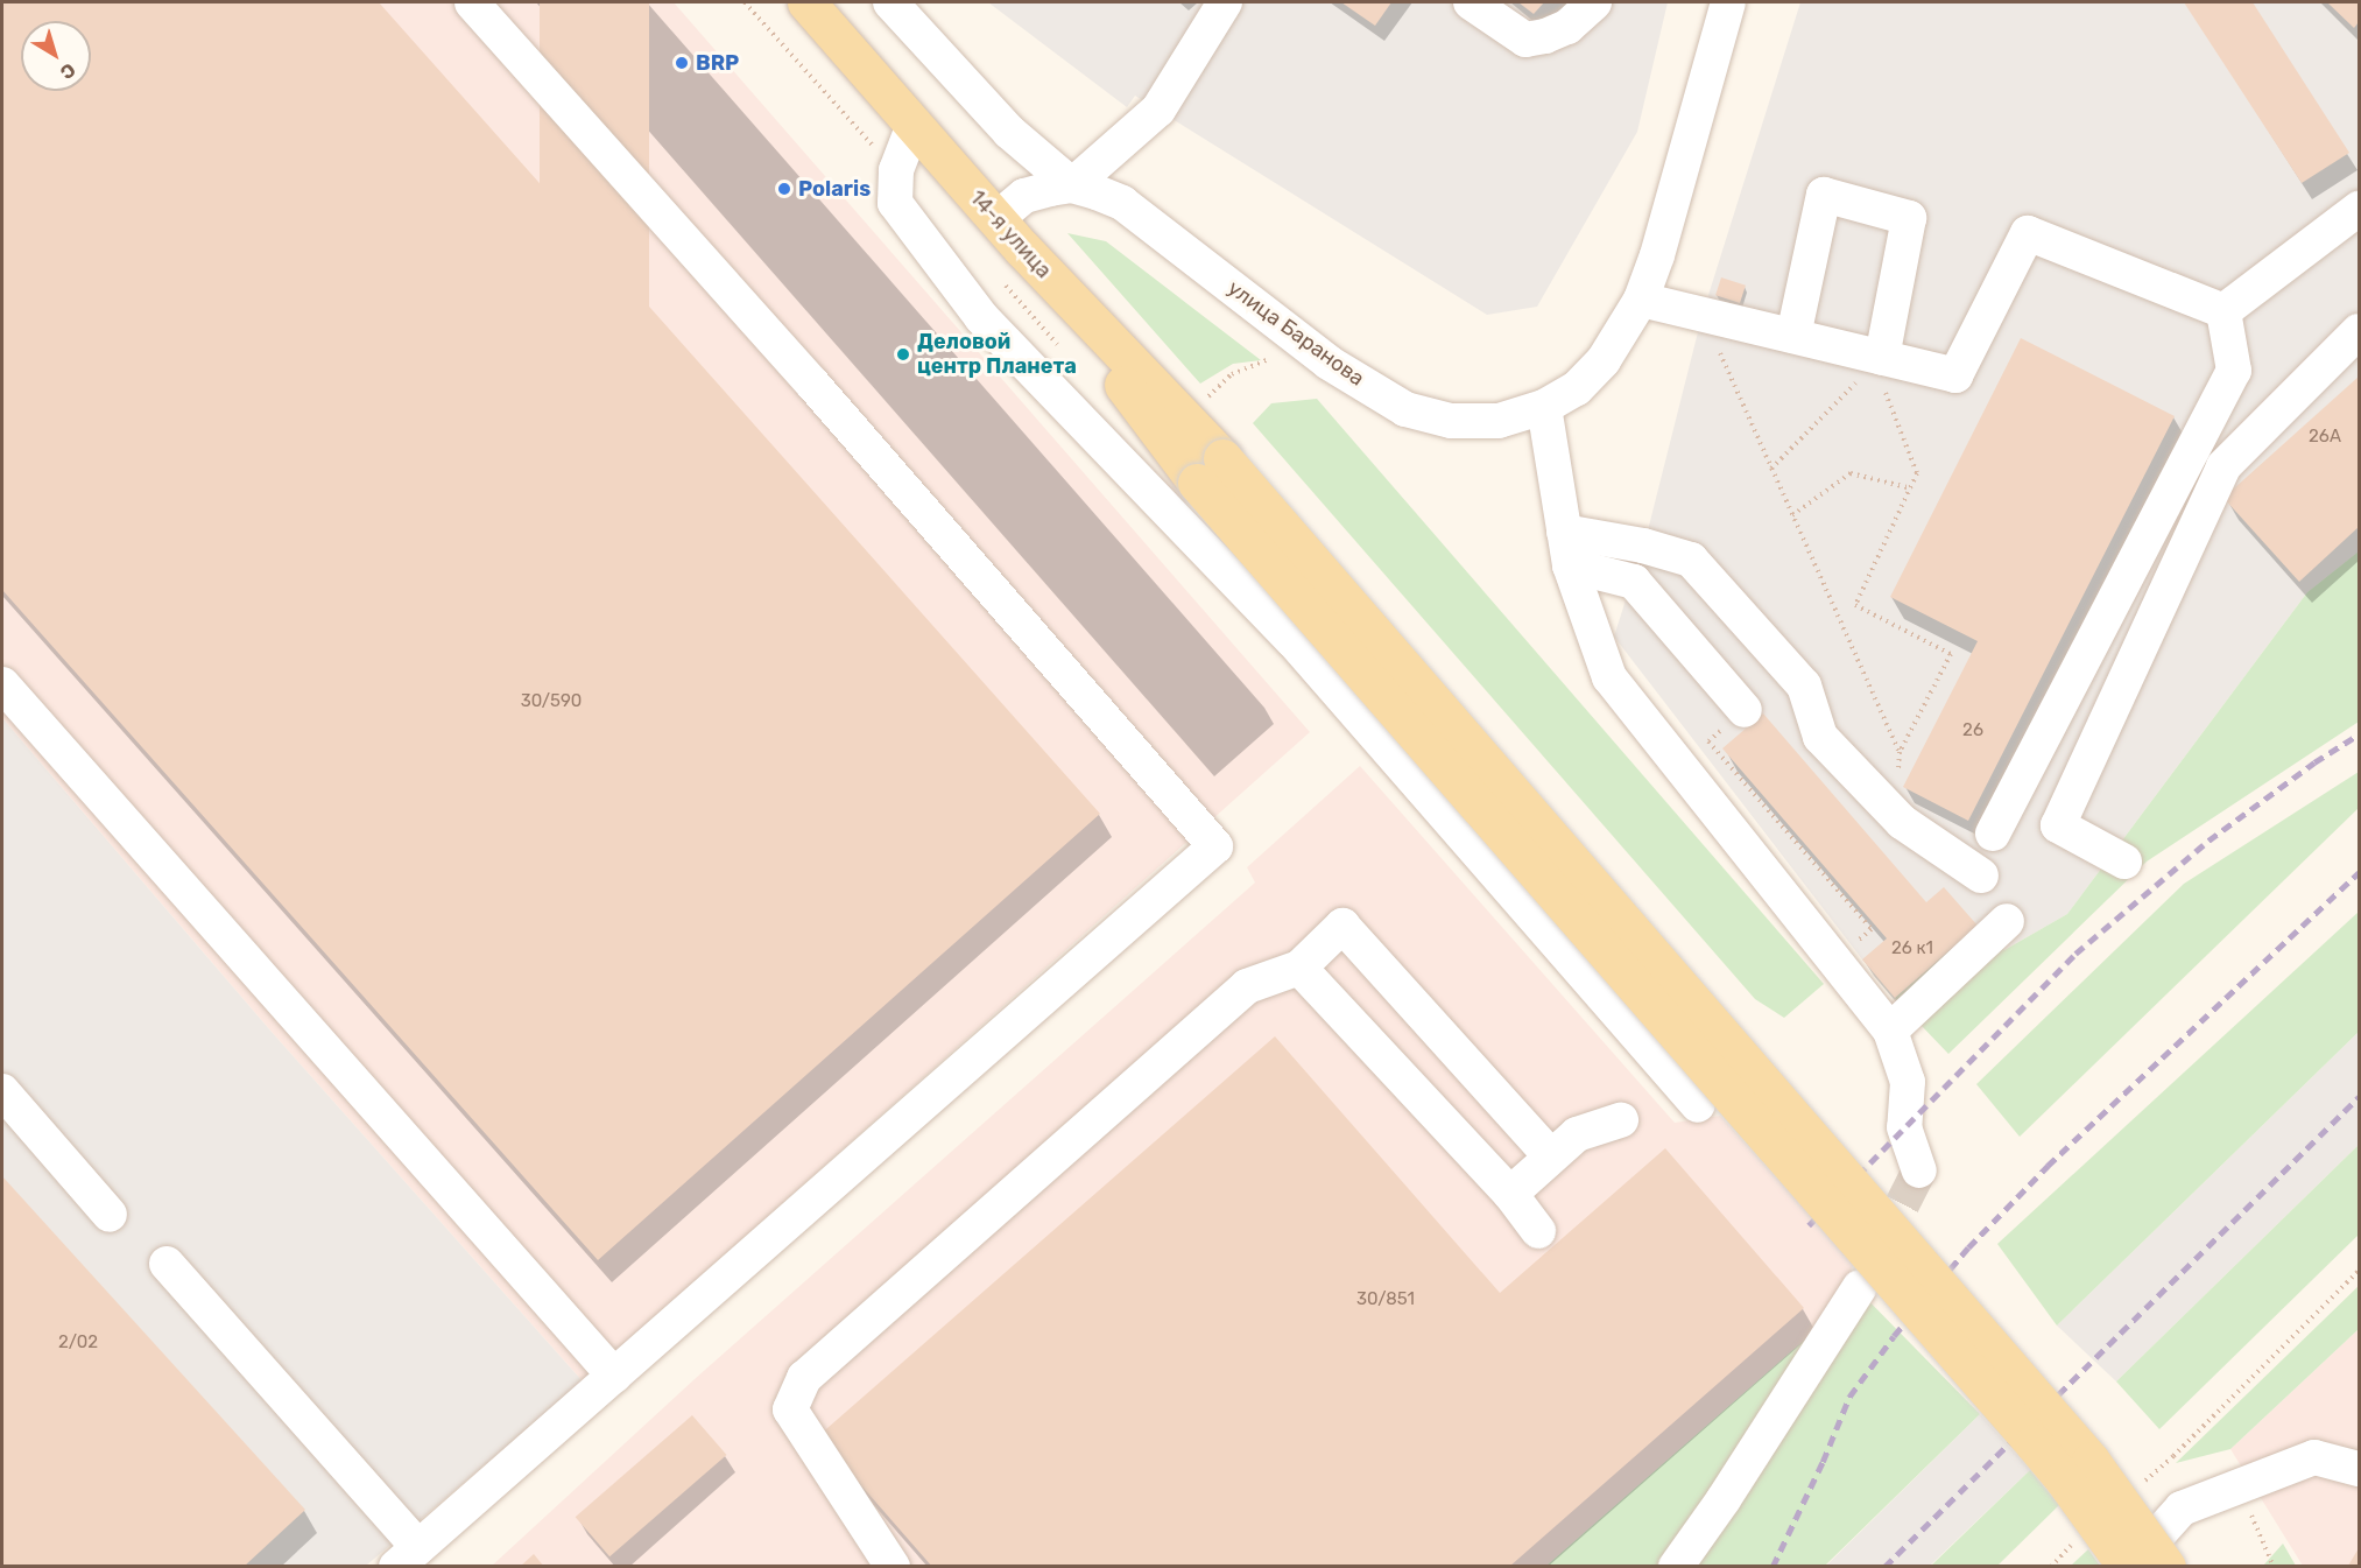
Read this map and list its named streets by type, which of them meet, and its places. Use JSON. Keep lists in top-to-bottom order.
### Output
{
  "streets": {
    "main road": ["14-я улица"],
    "street": ["улица Баранова"]
  },
  "places": ["BRP", "Polaris", "Деловой центр Планета"],
  "house_numbers": [
    "26А",
    "30/590",
    "26",
    "26 к1",
    "30/851",
    "2/02"
  ],
  "north": "bottom right"
}
